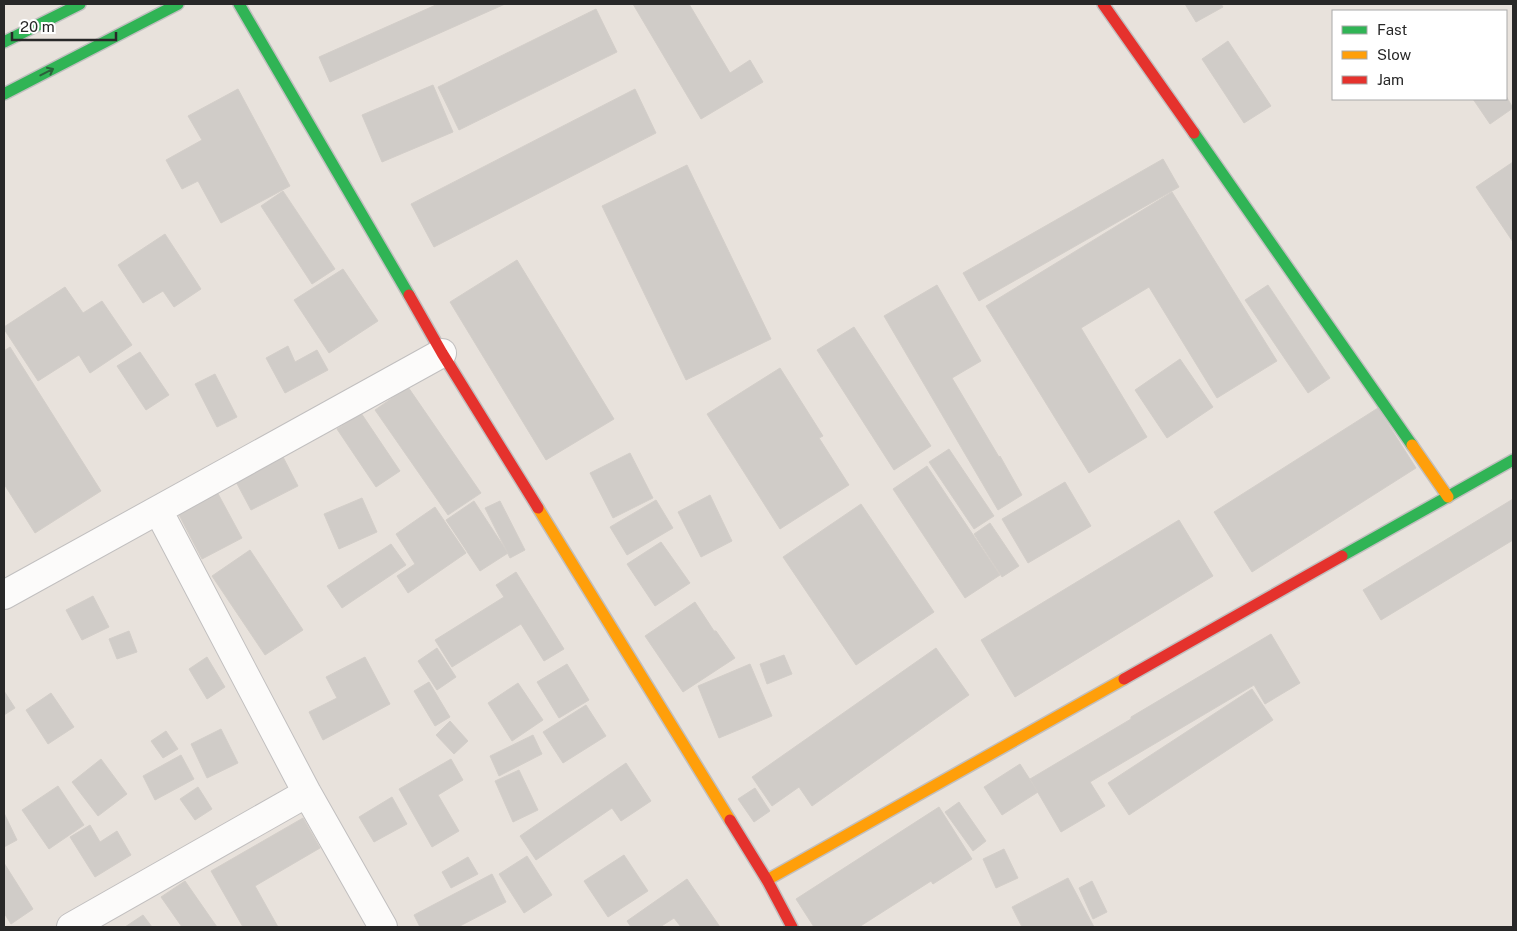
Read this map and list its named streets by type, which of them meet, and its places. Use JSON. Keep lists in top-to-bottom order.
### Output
{
  "legend": ["Fast", "Slow", "Jam"],
  "scale_bar": "20 m"
}
